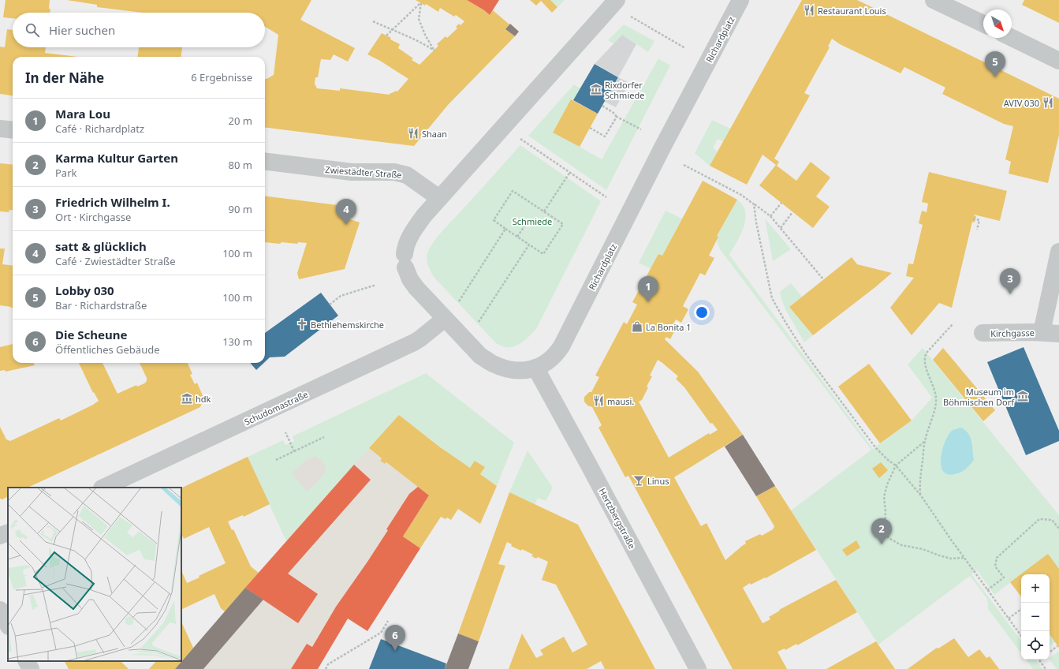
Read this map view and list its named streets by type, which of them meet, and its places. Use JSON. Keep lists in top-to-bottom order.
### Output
{
  "streets": {
    "street": [
      "Richardplatz",
      "Zwiestädter Straße",
      "Kirchgasse",
      "Schudomastraße",
      "Hertzbergstraße"
    ]
  },
  "crossings": [
    ["Richardplatz", "Zwiestädter Straße"],
    ["Richardplatz", "Schudomastraße"],
    ["Richardplatz", "Hertzbergstraße"]
  ],
  "parks": ["Schmiede"],
  "places": {
    "restaurant": [
      "Restaurant Louis",
      "AVIV 030",
      "Shaan",
      "mausi."
    ],
    "museum": ["Rixdorfer Schmiede", "Museum im Böhmischen Dorf", "hdk"],
    "church": ["Bethlehemskirche"],
    "shop": ["La Bonita 1"],
    "bar": ["Linus"]
  },
  "north": "bottom right",
  "page": {
    "search": "Hier suchen",
    "pins": [
      "5",
      "4",
      "3",
      "1",
      "2",
      "6"
    ],
    "heading": ["In der Nähe", "6 Ergebnisse"],
    "list": [
      {
        "mark": "1",
        "name": "Mara Lou",
        "note": "Café · Richardplatz",
        "value": "20 m"
      },
      {
        "mark": "2",
        "name": "Karma Kultur Garten",
        "note": "Park",
        "value": "80 m"
      },
      {
        "mark": "3",
        "name": "Friedrich Wilhelm I.",
        "note": "Ort · Kirchgasse",
        "value": "90 m"
      },
      {
        "mark": "4",
        "name": "satt & glücklich",
        "note": "Café · Zwiestädter Straße",
        "value": "100 m"
      },
      {
        "mark": "5",
        "name": "Lobby 030",
        "note": "Bar · Richardstraße",
        "value": "100 m"
      },
      {
        "mark": "6",
        "name": "Die Scheune",
        "note": "Öffentliches Gebäude",
        "value": "130 m"
      }
    ],
    "map_buttons": ["+", "−"]
  }
}
